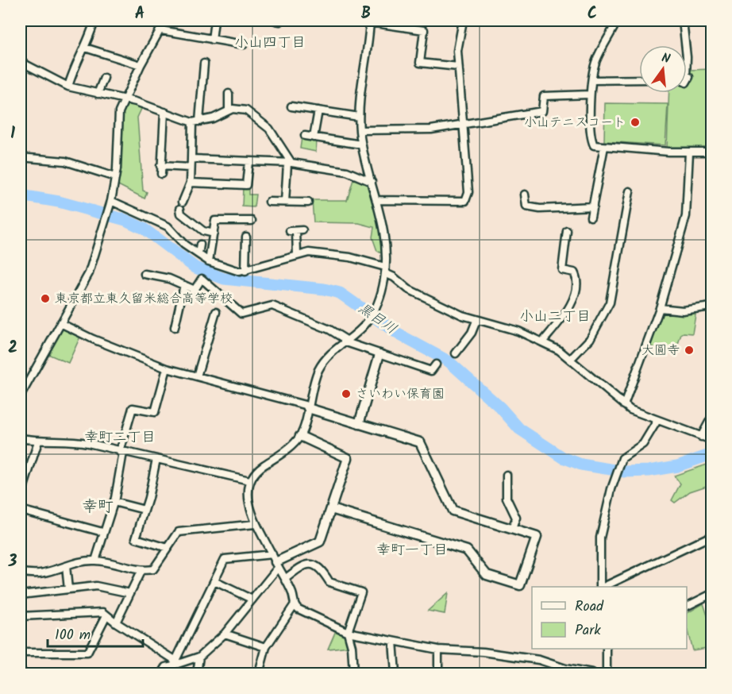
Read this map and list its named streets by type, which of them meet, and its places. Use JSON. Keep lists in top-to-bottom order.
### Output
{
  "districts": [
    "小山四丁目",
    "小山二丁目",
    "幸町二丁目",
    "幸町",
    "幸町一丁目"
  ],
  "water": ["黒目川"],
  "places": [
    "小山テニスコート",
    "東京都立東久留米総合高等学校",
    "大圓寺",
    "さいわい保育園"
  ],
  "legend": ["Road", "Park"],
  "scale_bar": "100 m",
  "north": "top",
  "grid": {
    "columns": ["A", "B", "C"],
    "rows": ["1", "2", "3"]
  }
}
